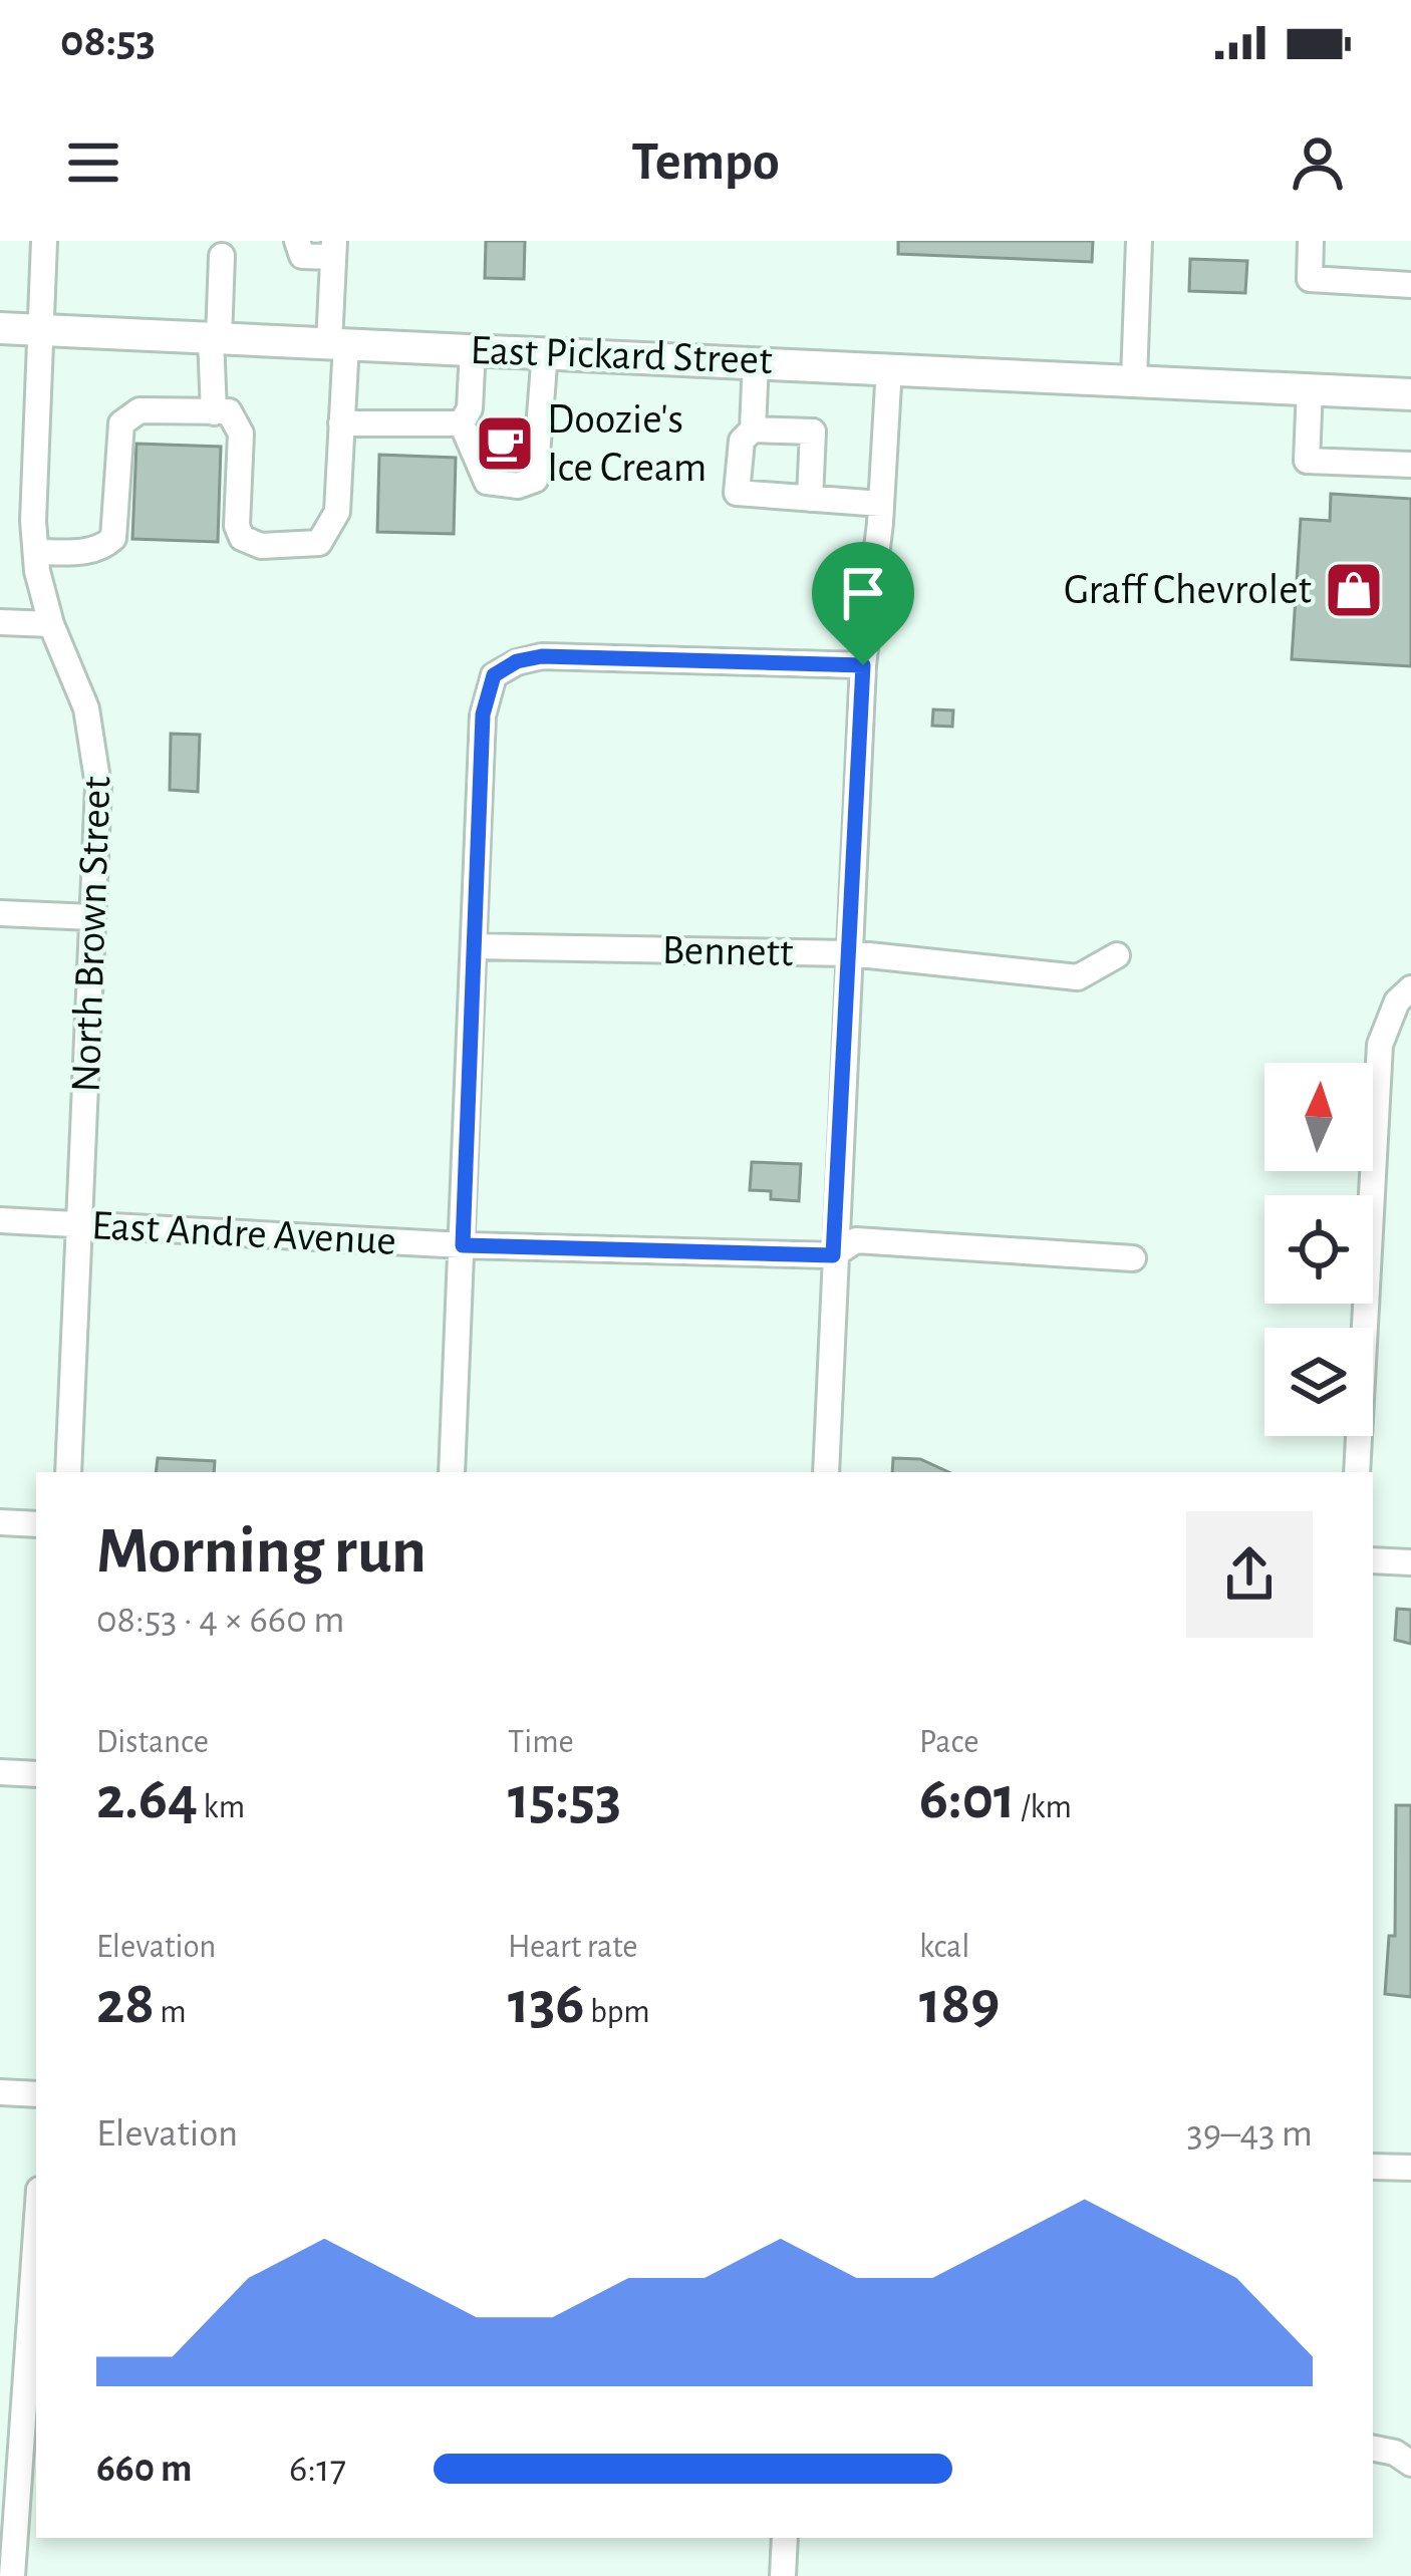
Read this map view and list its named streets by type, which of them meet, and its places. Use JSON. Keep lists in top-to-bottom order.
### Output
{
  "streets": {
    "main road": ["East Pickard Street"],
    "street": ["North Brown Street", "Bennett", "East Andre Avenue"]
  },
  "crossings": [
    ["East Pickard Street", "North Brown Street"],
    ["North Brown Street", "East Andre Avenue"]
  ],
  "places": {
    "cafe": ["Doozie's Ice Cream"],
    "shop": ["Graff Chevrolet"]
  },
  "north": "top",
  "page": {
    "status": "08:53",
    "header": "Tempo",
    "heading": ["Morning run", "08:53 · 4 × 660 m"],
    "stats": [
      ["Distance", "2.64 km"],
      ["Time", "15:53"],
      ["Pace", "6:01 /km"],
      ["Elevation", "28 m"],
      ["Heart rate", "136 bpm"],
      ["kcal", "189"]
    ],
    "chart": ["Elevation", "39–43 m"],
    "list": [
      {
        "name": "660 m",
        "note": "6:17"
      }
    ]
  }
}
